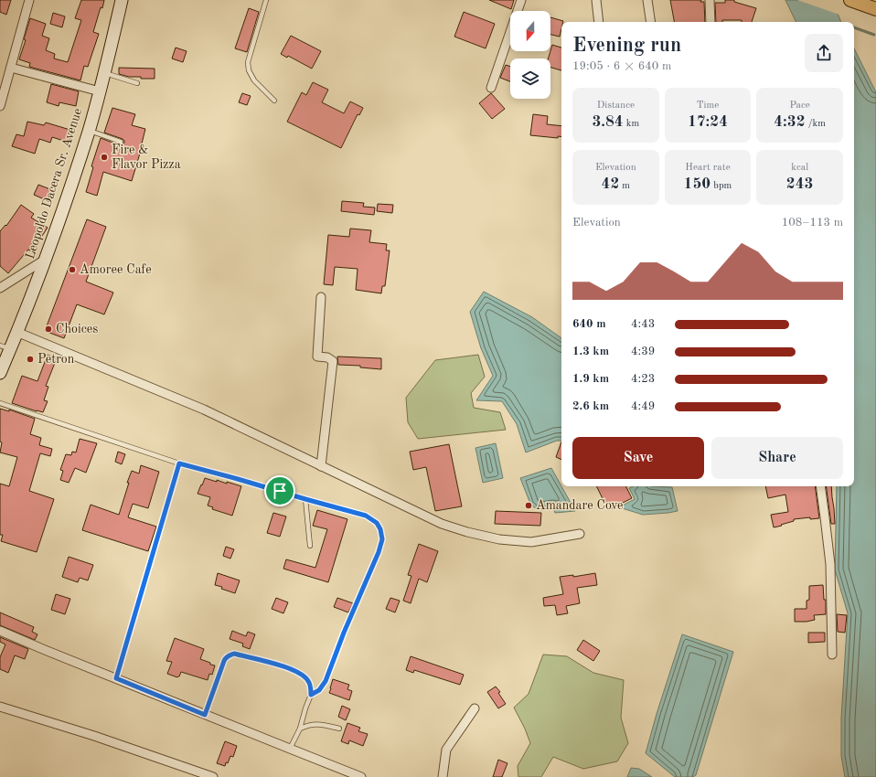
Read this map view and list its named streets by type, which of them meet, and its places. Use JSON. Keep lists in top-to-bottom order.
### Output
{
  "streets": {
    "main road": ["Leopoldo Dacera Sr. Avenue"]
  },
  "places": [
    "Fire & Flavor Pizza",
    "Amoree Cafe",
    "Choices",
    "Petron",
    "Amandare Cove"
  ],
  "north": "bottom",
  "page": {
    "heading": ["Evening run", "19:05 · 6 × 640 m"],
    "stats": [
      ["Distance", "3.84 km"],
      ["Time", "17:24"],
      ["Pace", "4:32 /km"],
      ["Elevation", "42 m"],
      ["Heart rate", "150 bpm"],
      ["kcal", "243"]
    ],
    "chart": ["Elevation", "108–113 m"],
    "list": [
      {
        "name": "640 m",
        "note": "4:43"
      },
      {
        "name": "1.3 km",
        "note": "4:39"
      },
      {
        "name": "1.9 km",
        "note": "4:23"
      },
      {
        "name": "2.6 km",
        "note": "4:49"
      }
    ],
    "buttons": ["Save", "Share"]
  }
}
